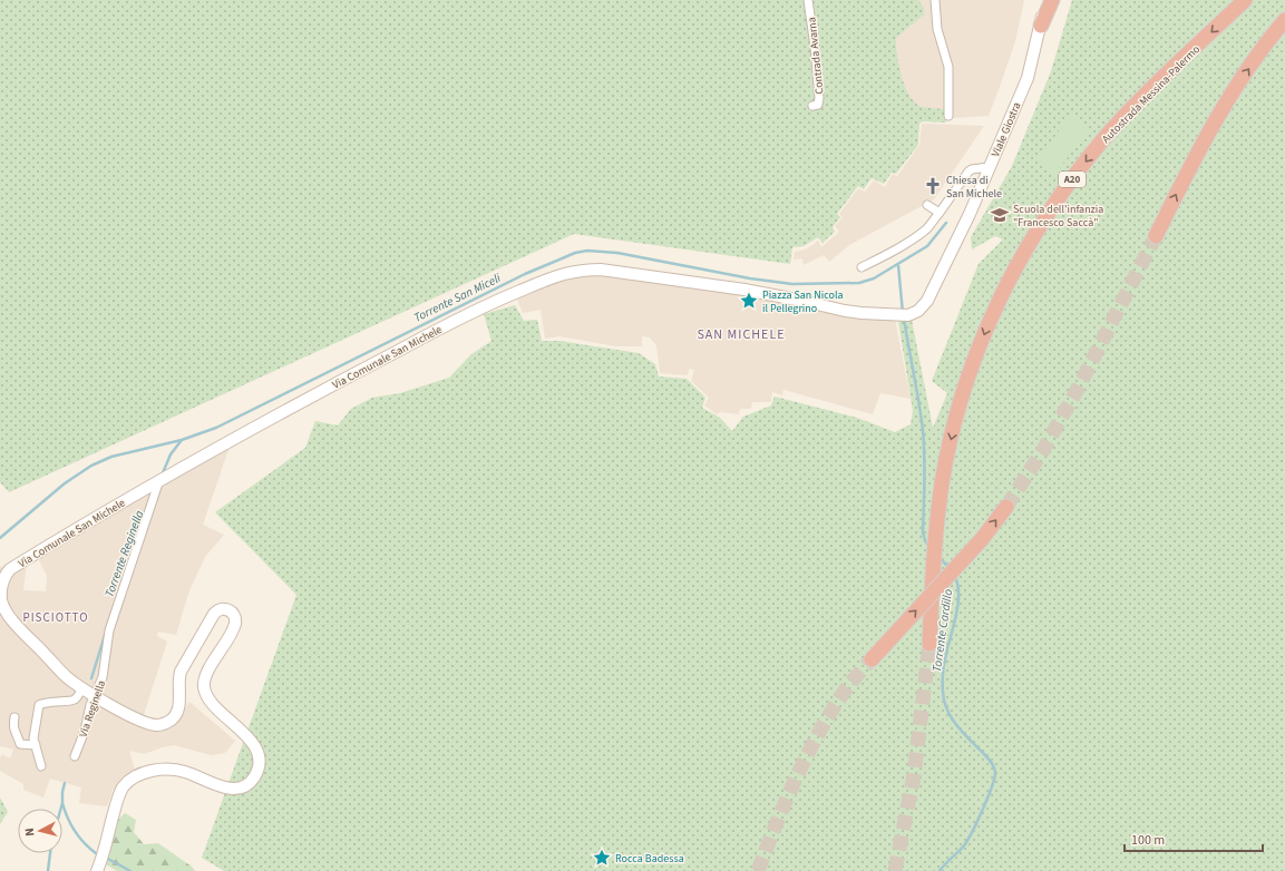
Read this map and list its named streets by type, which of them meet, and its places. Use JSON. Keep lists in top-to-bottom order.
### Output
{
  "streets": {
    "highway": ["Autostrada Messina-Palermo", "A20"],
    "street": [
      "Contrada Avarna",
      "Viale Giostra",
      "Via Comunale San Michele",
      "Via Reginella"
    ]
  },
  "crossings": [
    ["Viale Giostra", "Via Comunale San Michele"],
    ["Via Comunale San Michele", "Via Reginella"]
  ],
  "districts": ["SAN MICHELE", "PISCIOTTO"],
  "water": ["Torrente San Miceli", "Torrente Reginella", "Torrente Cardillo"],
  "places": {
    "church": ["Chiesa di San Michele"],
    "school or university": ["Scuola dell'infanzia \"Francesco Saccà\""],
    "place": ["Piazza San Nicola il Pellegrino", "Rocca Badessa"]
  },
  "scale_bar": "100 m",
  "north": "left"
}
